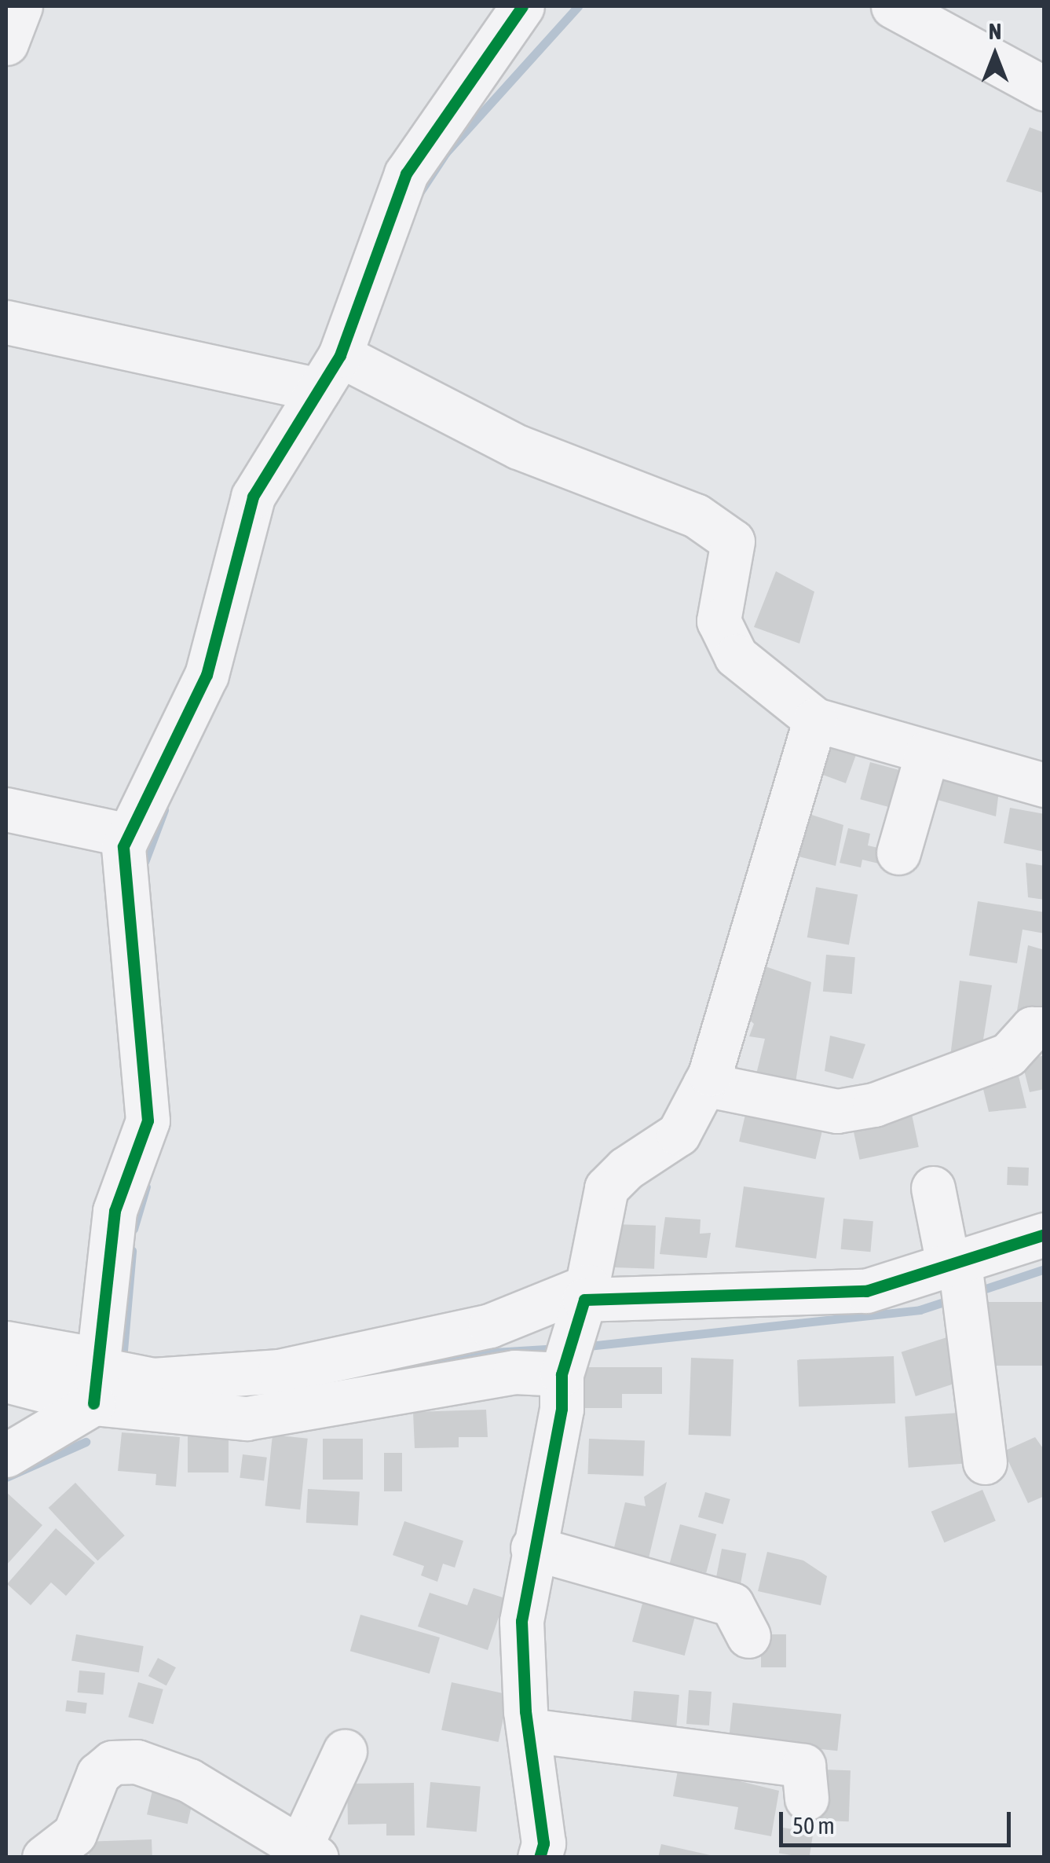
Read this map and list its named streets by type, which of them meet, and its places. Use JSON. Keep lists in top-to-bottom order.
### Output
{
  "scale_bar": "50 m",
  "north": "top"
}
